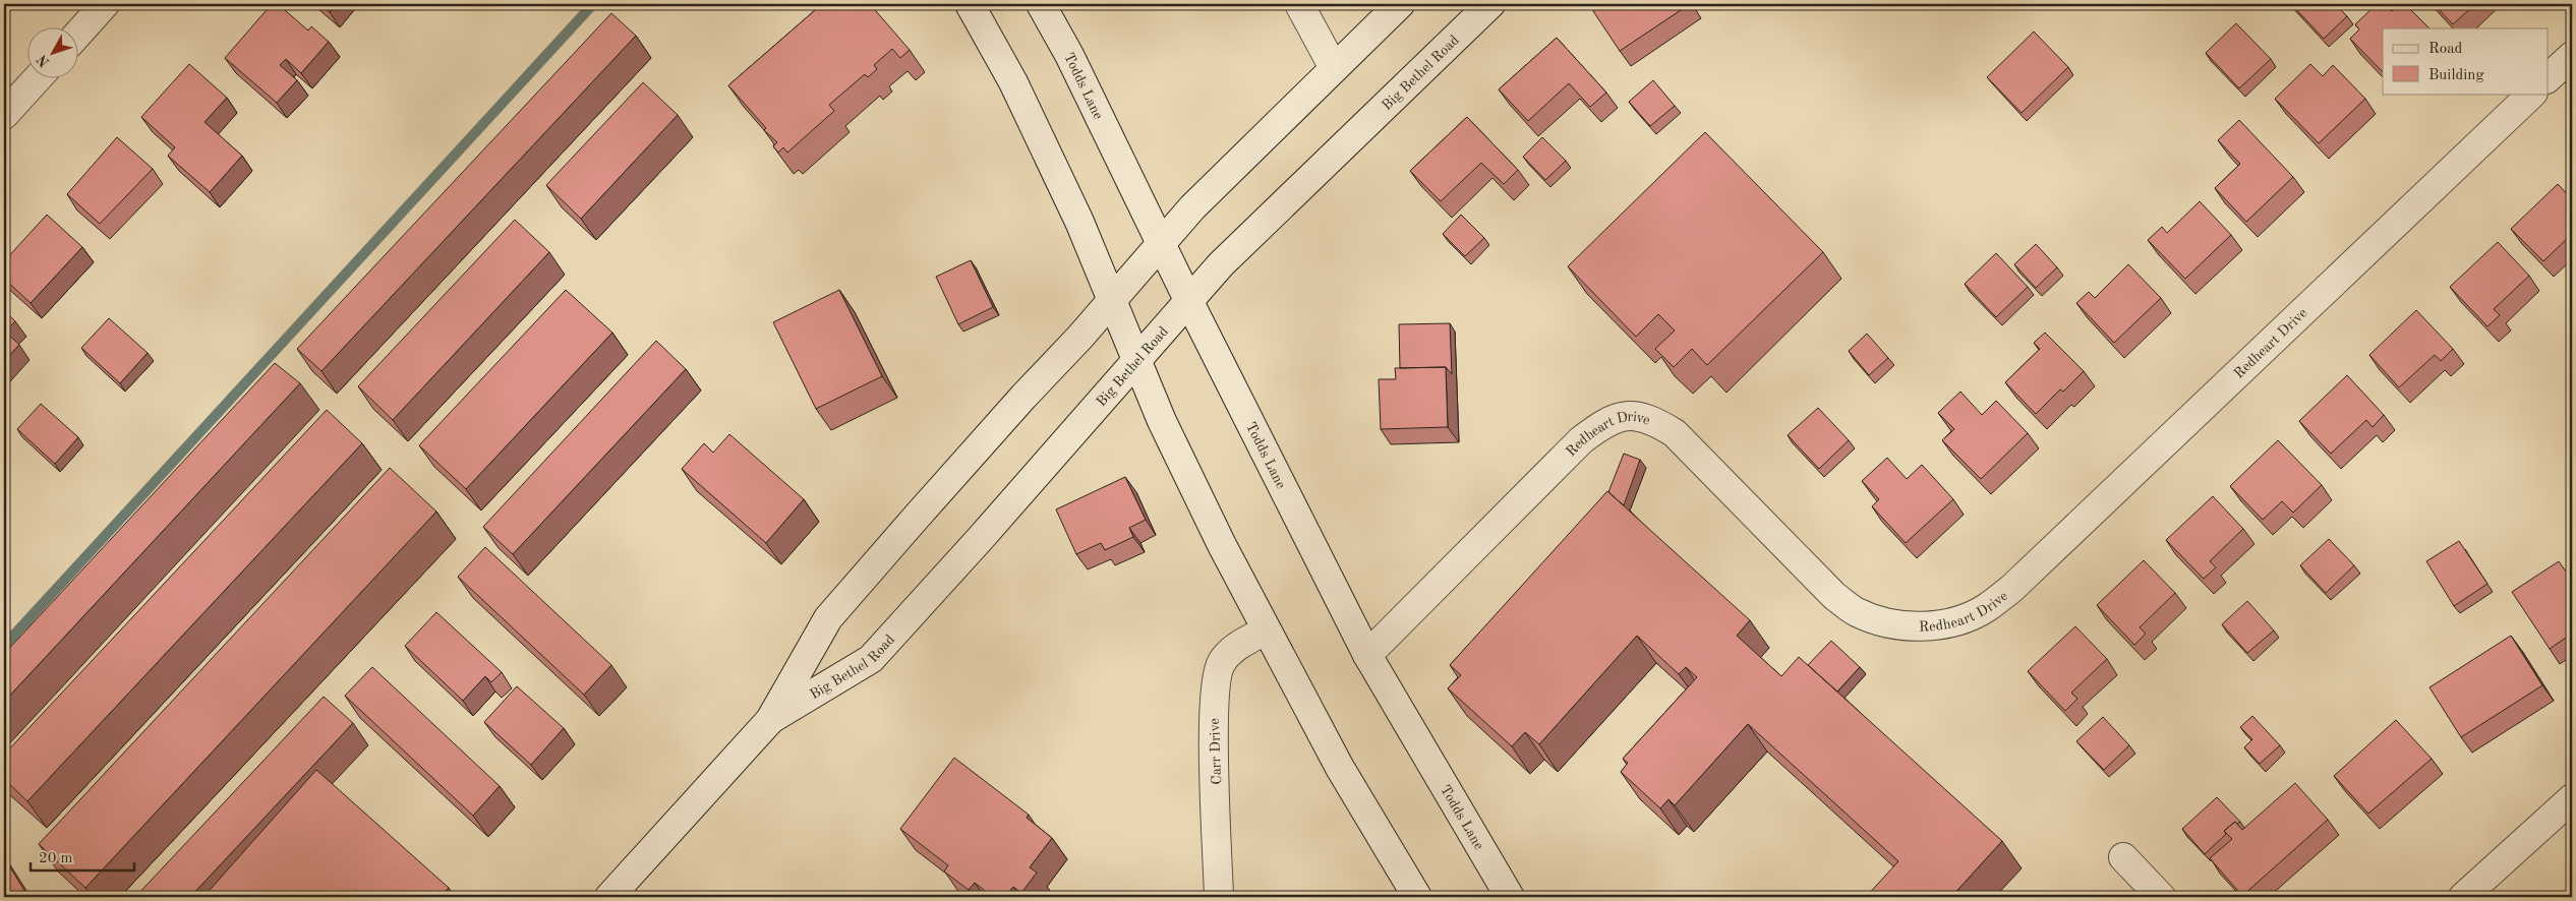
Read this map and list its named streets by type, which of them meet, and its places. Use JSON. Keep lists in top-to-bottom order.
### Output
{
  "streets": {
    "main road": [
      "Big Bethel Road",
      "Todds Lane",
      "Redheart Drive",
      "Carr Drive"
    ]
  },
  "crossings": [
    ["Big Bethel Road", "Todds Lane"],
    ["Todds Lane", "Redheart Drive"]
  ],
  "legend": ["Road", "Building"],
  "scale_bar": "20 m",
  "north": "bottom left"
}
